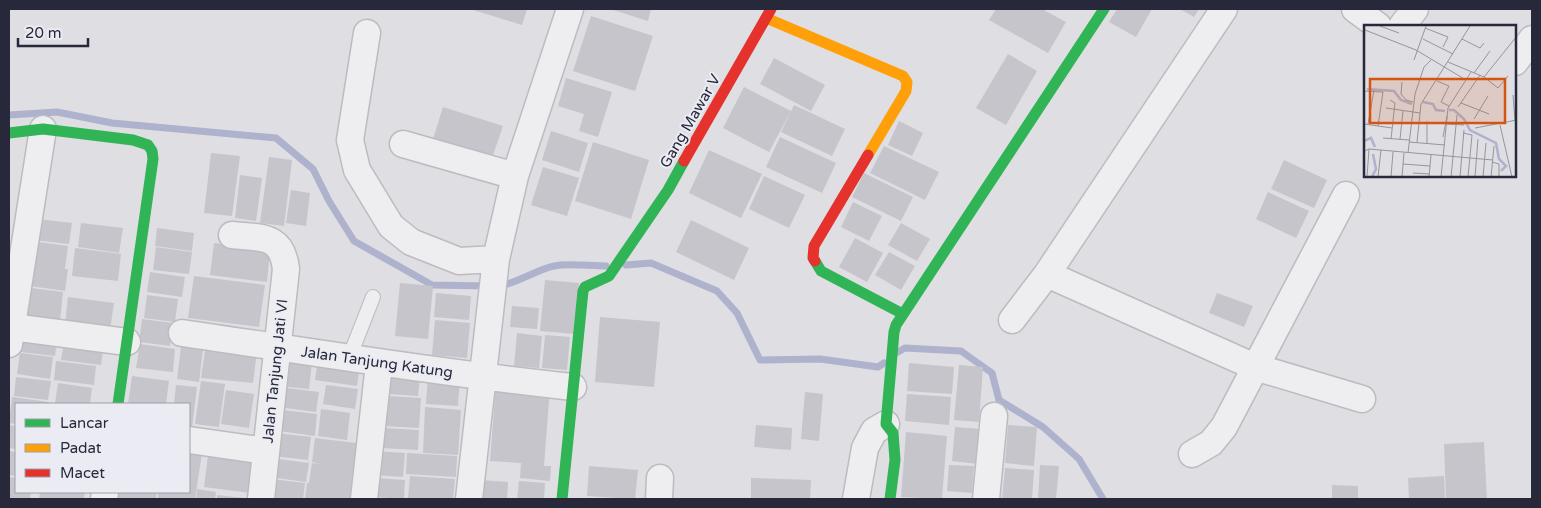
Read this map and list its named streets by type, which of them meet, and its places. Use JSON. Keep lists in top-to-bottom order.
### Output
{
  "streets": {
    "street": ["Gang Mawar V", "Jalan Tanjung Katung", "Jalan Tanjung Jati VI"]
  },
  "crossings": [
    ["Gang Mawar V", "Jalan Tanjung Katung"],
    ["Jalan Tanjung Katung", "Jalan Tanjung Jati VI"]
  ],
  "legend": ["Lancar", "Padat", "Macet"],
  "scale_bar": "20 m"
}
